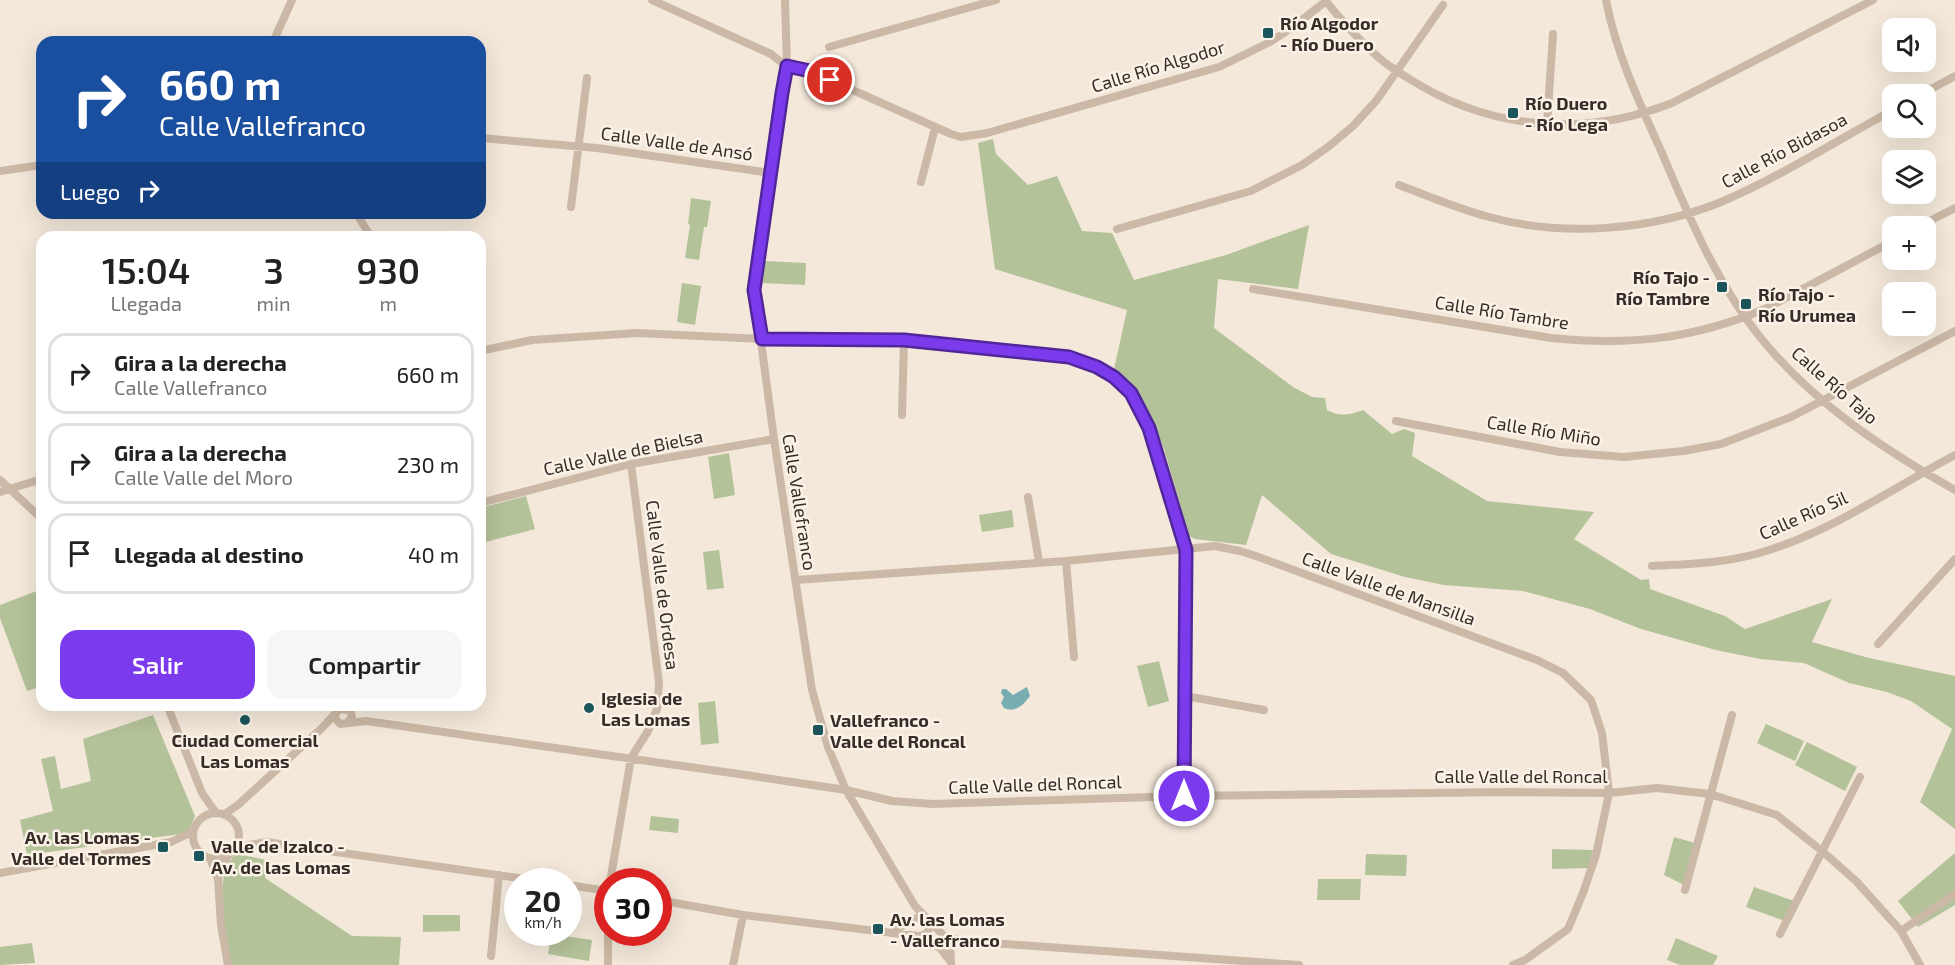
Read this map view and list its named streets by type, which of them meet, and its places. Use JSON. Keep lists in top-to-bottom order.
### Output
{
  "streets": {
    "street": [
      "Calle Río Algodor",
      "Calle Valle de Ansó",
      "Calle Río Bidasoa",
      "Calle Río Tambre",
      "Calle Río Tajo",
      "Calle Río Miño",
      "Calle Valle de Bielsa",
      "Calle Vallefranco",
      "Calle Río Sil",
      "Calle Valle de Ordesa",
      "Calle Valle de Mansilla",
      "Calle Valle del Roncal"
    ]
  },
  "crossings": [
    ["Calle Río Algodor", "Calle Vallefranco"],
    ["Calle Valle de Ansó", "Calle Vallefranco"],
    ["Calle Río Bidasoa", "Calle Río Tajo"],
    ["Calle Río Tambre", "Calle Río Tajo"],
    ["Calle Río Tajo", "Calle Río Miño"],
    ["Calle Río Tajo", "Calle Río Sil"],
    ["Calle Valle de Bielsa", "Calle Vallefranco"],
    ["Calle Valle de Bielsa", "Calle Valle de Ordesa"],
    ["Calle Vallefranco", "Calle Valle de Mansilla"],
    ["Calle Vallefranco", "Calle Valle del Roncal"],
    ["Calle Valle de Ordesa", "Calle Valle del Roncal"],
    ["Calle Valle de Mansilla", "Calle Valle del Roncal"]
  ],
  "places": {
    "transit": [
      "Río Algodor - Río Duero",
      "Río Duero - Río Lega",
      "Río Tajo - Río Tambre",
      "Río Tajo - Río Urumea",
      "Vallefranco - Valle del Roncal",
      "Av. las Lomas - Valle del Tormes",
      "Valle de Izalco - Av. de las Lomas",
      "Av. las Lomas - Vallefranco"
    ],
    "other": ["Iglesia de Las Lomas", "Ciudad Comercial Las Lomas"]
  },
  "page": {
    "map_buttons": ["+", "−"],
    "turn": ["660 m", "Calle Vallefranco"],
    "then": "Luego",
    "eta": [
      "15:04",
      "Llegada",
      "3",
      "min",
      "930",
      "m"
    ],
    "list": [
      {
        "name": "Gira a la derecha",
        "note": "Calle Vallefranco",
        "value": "660 m"
      },
      {
        "name": "Gira a la derecha",
        "note": "Calle Valle del Moro",
        "value": "230 m"
      },
      {
        "name": "Llegada al destino",
        "value": "40 m"
      }
    ],
    "buttons": ["Salir", "Compartir"],
    "speed": "20 km/h",
    "limit": "30"
  }
}
